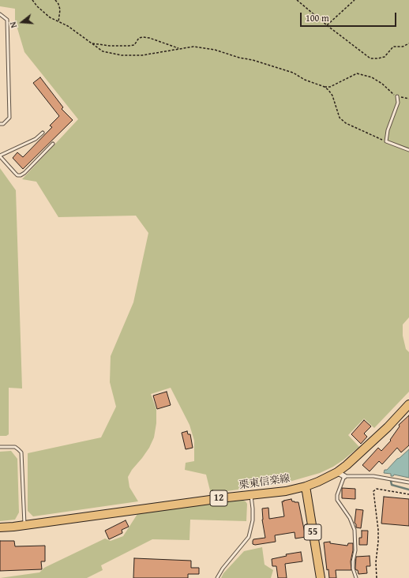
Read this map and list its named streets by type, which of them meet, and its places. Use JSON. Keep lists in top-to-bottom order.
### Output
{
  "streets": {
    "main road": ["栗東信楽線", "12", "55"]
  },
  "crossings": [
    ["栗東信楽線", "55"]
  ],
  "scale_bar": "100 m",
  "north": "left"
}
